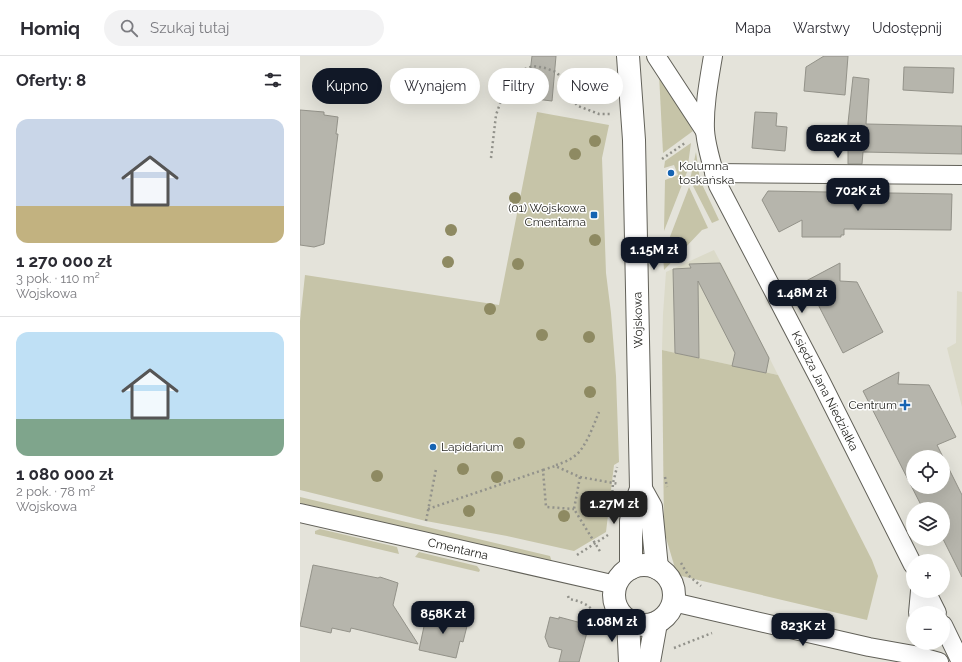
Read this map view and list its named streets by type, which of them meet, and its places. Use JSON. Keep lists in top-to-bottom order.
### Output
{
  "streets": {
    "street": ["Wojskowa", "Księdza Jana Niedziałka", "Cmentarna"]
  },
  "crossings": [
    ["Wojskowa", "Cmentarna"]
  ],
  "places": {
    "other": ["Kolumna toskańska", "Lapidarium"],
    "transit": ["(01) Wojskowa Cmentarna"],
    "health": ["Centrum"]
  },
  "page": {
    "header": "Homiq",
    "search": "Szukaj tutaj",
    "nav": ["Mapa", "Warstwy", "Udostępnij"],
    "heading": "Oferty: 8",
    "chip": [
      "Kupno",
      "Wynajem",
      "Filtry",
      "Nowe"
    ],
    "list": [
      {
        "name": "1 270 000 zł",
        "note": "3 pok. · 110 m² · Wojskowa"
      },
      {
        "name": "1 080 000 zł",
        "note": "2 pok. · 78 m² · Wojskowa"
      }
    ],
    "price": [
      "622K zł",
      "702K zł",
      "1.15M zł",
      "1.48M zł",
      "1.27M zł",
      "858K zł",
      "1.08M zł",
      "823K zł"
    ],
    "map_buttons": ["+", "−"]
  }
}
